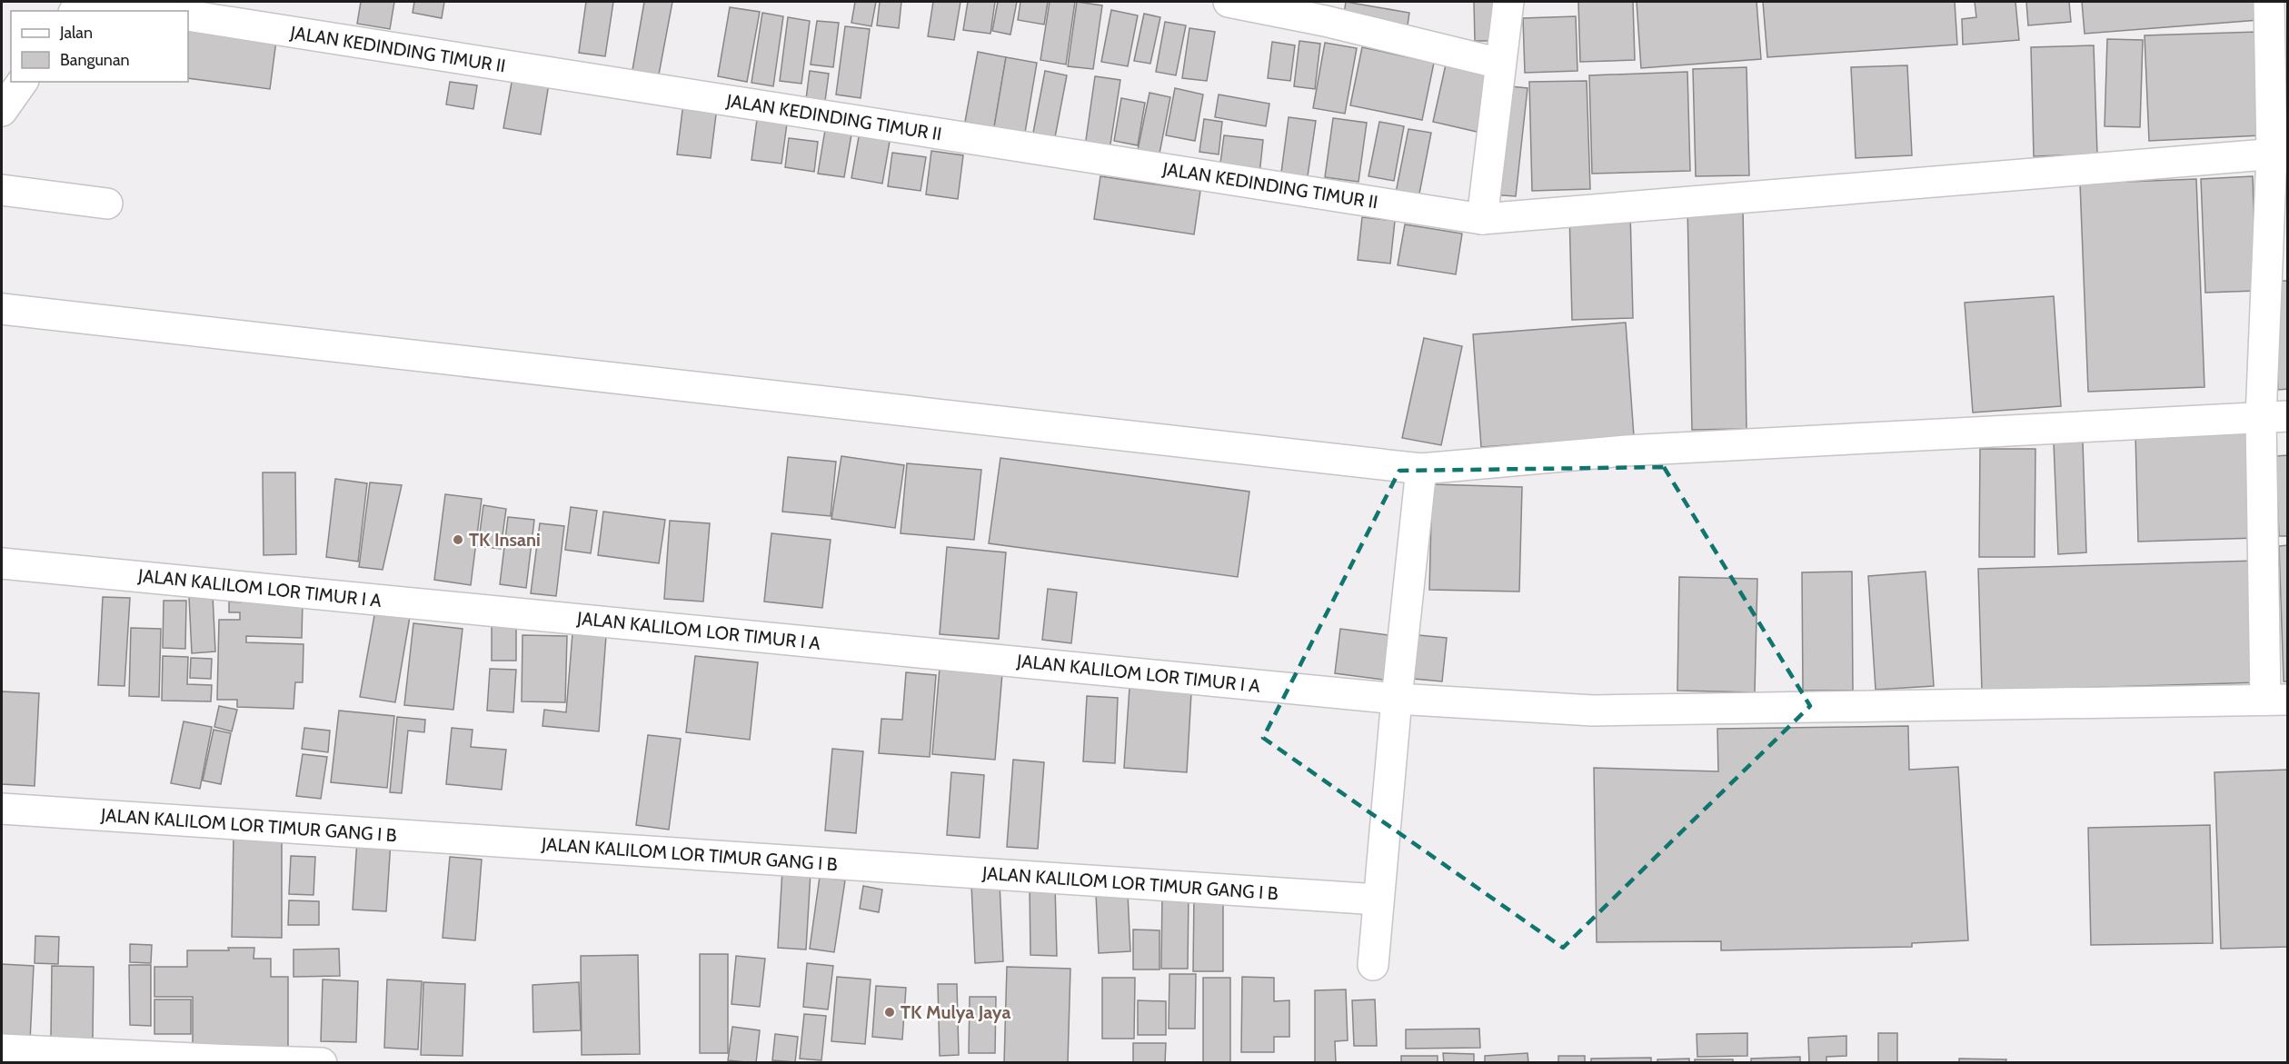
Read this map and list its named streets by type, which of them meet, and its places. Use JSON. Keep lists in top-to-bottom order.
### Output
{
  "streets": {
    "street": ["JALAN KEDINDING TIMUR II", "JALAN KALILOM LOR TIMUR I A", "JALAN KALILOM LOR TIMUR GANG I B"]
  },
  "places": ["TK Insani", "TK Mulya Jaya"],
  "legend": ["Jalan", "Bangunan"]
}
